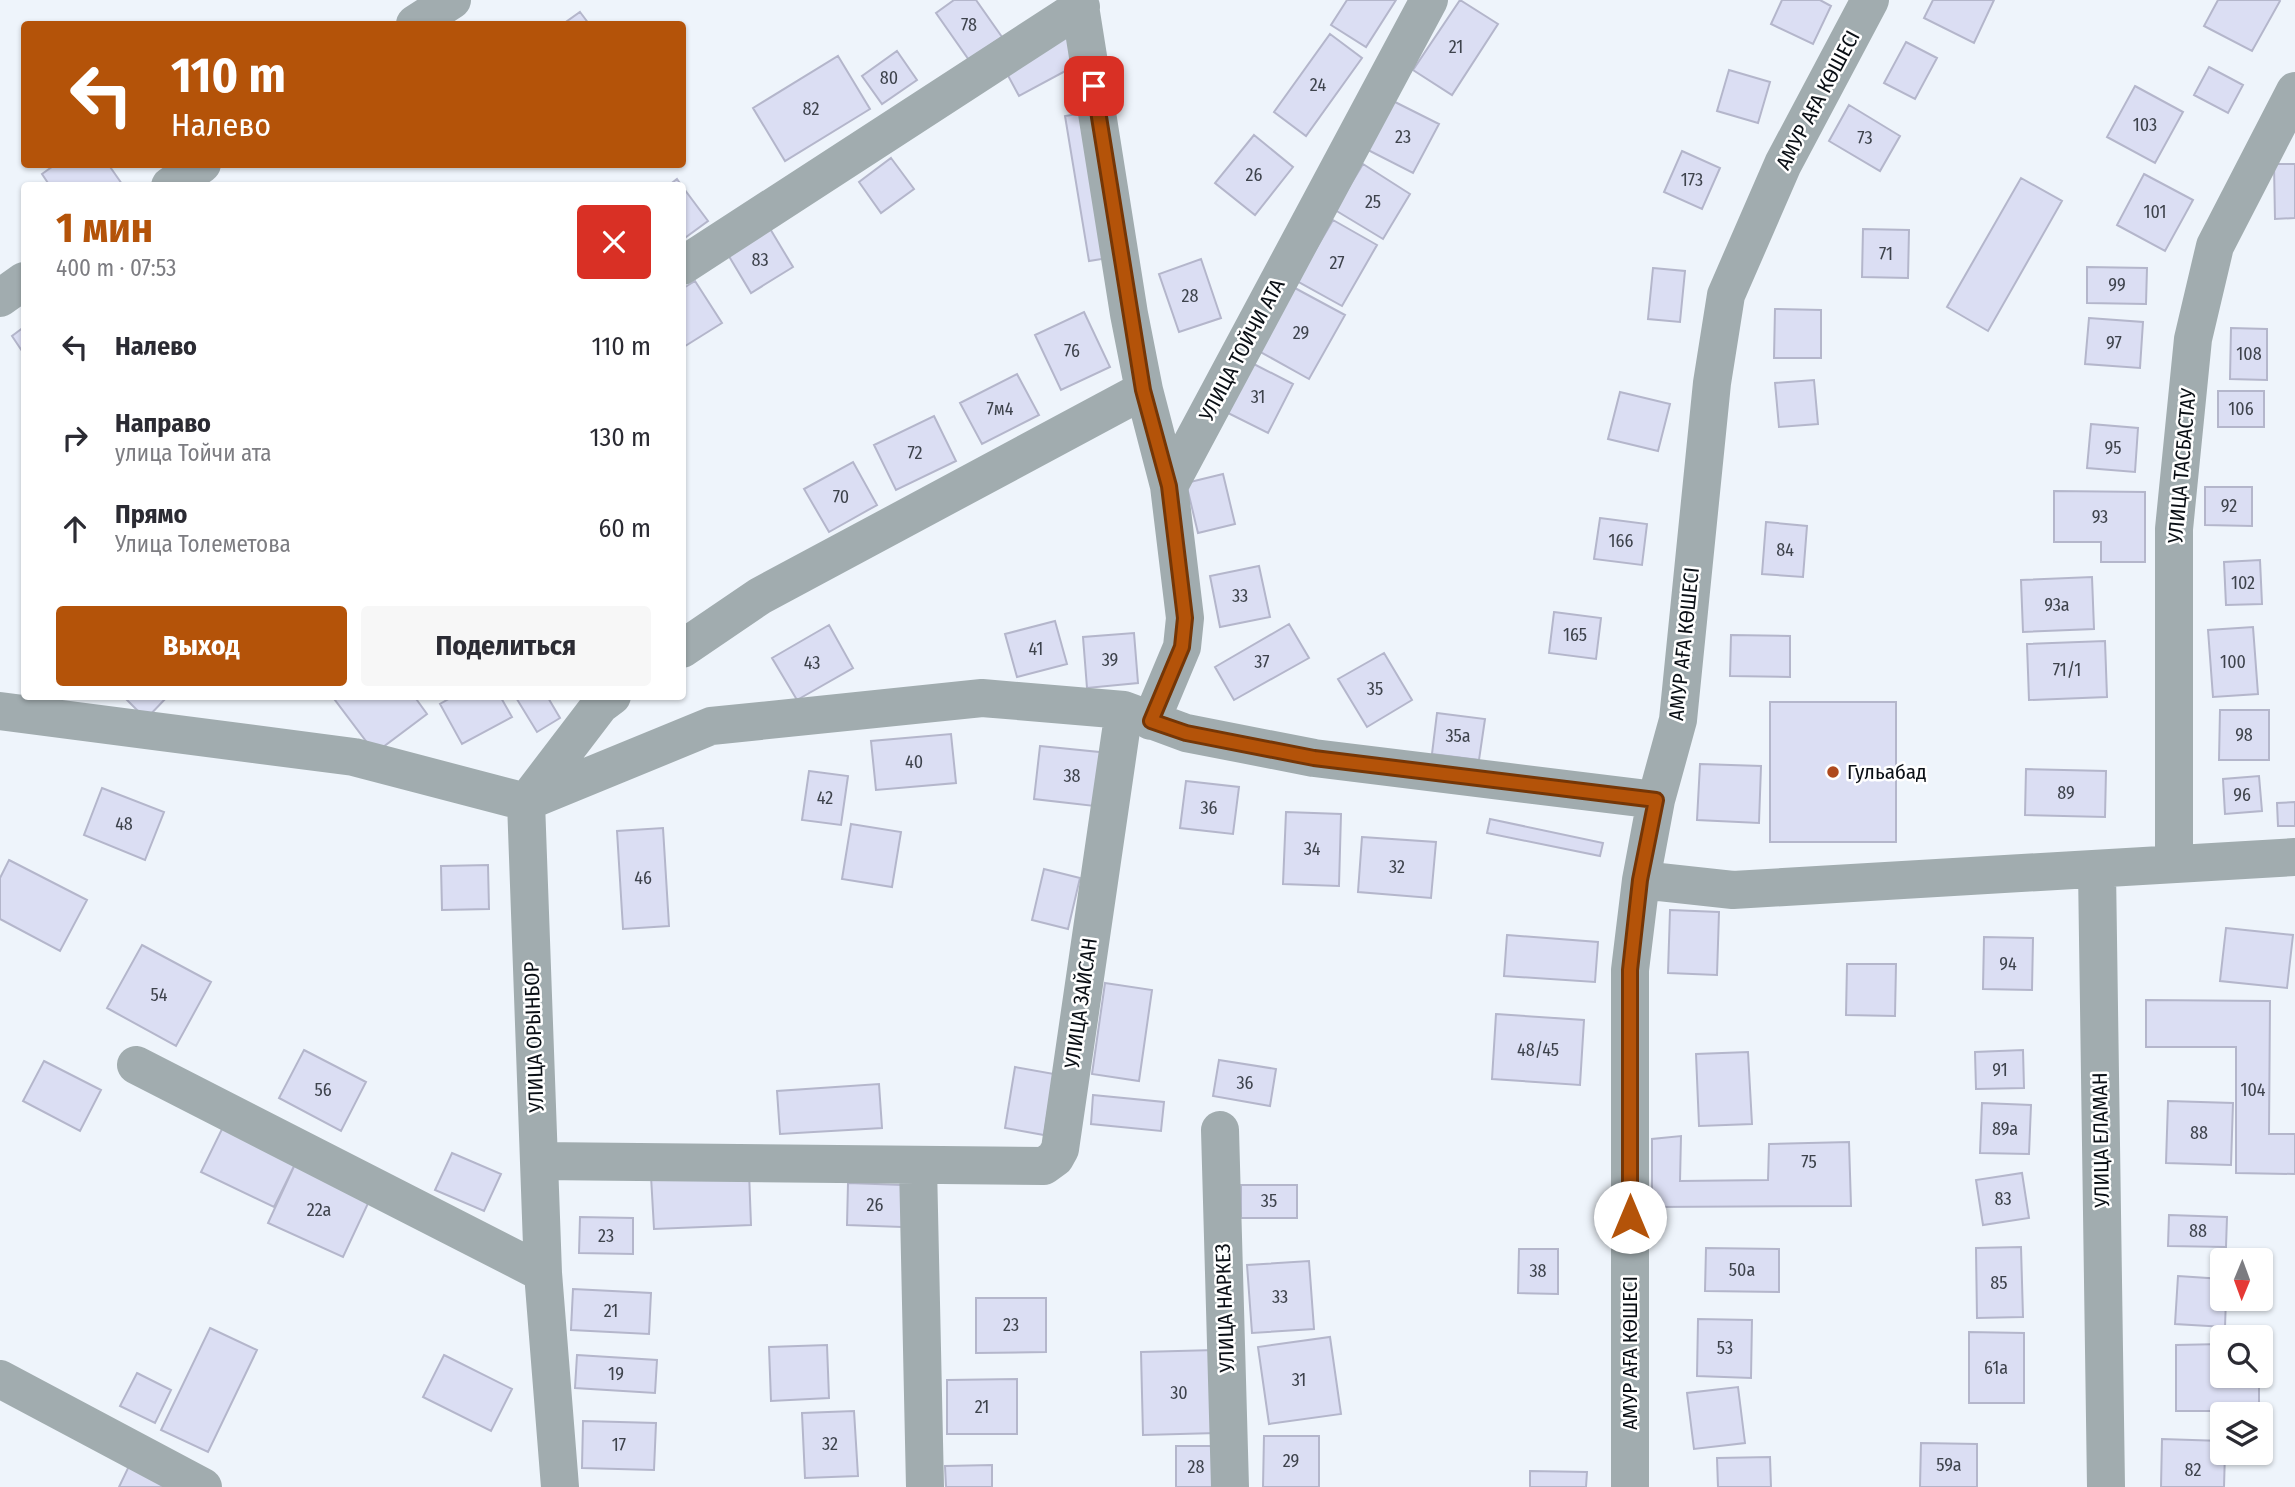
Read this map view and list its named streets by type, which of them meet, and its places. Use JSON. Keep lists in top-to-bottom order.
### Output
{
  "streets": {
    "street": [
      "АМУР АҒА КӨШЕСІ",
      "УЛИЦА ТОЙЧИ АТА",
      "УЛИЦА ТАСБАСТАУ",
      "УЛИЦА ЗАЙСАН",
      "УЛИЦА ОРЫНБОР",
      "УЛИЦА ЕЛАМАН",
      "УЛИЦА НАРКЕЗ"
    ]
  },
  "crossings": [
    ["УЛИЦА ЗАЙСАН", "УЛИЦА ОРЫНБОР"]
  ],
  "places": ["Гульабад"],
  "house_numbers": [
    "78",
    "21",
    "80",
    "24",
    "82",
    "103",
    "23",
    "73",
    "26",
    "173",
    "25",
    "101",
    "71",
    "83",
    "27",
    "99",
    "28",
    "29",
    "97",
    "76",
    "108",
    "31",
    "7м4",
    "106",
    "95",
    "72",
    "70",
    "92",
    "93",
    "166",
    "84",
    "102",
    "33",
    "93а",
    "165",
    "41",
    "39",
    "37",
    "100",
    "43",
    "71/1",
    "35",
    "98",
    "35а",
    "40",
    "38",
    "89",
    "96",
    "42",
    "36",
    "48",
    "34",
    "32",
    "46",
    "94",
    "54",
    "48/45",
    "91",
    "36",
    "56",
    "104",
    "89а",
    "88",
    "75",
    "83",
    "35",
    "26",
    "22а",
    "88",
    "23",
    "50а",
    "38",
    "85",
    "33",
    "21",
    "23",
    "53",
    "61а",
    "19",
    "31",
    "30",
    "21",
    "32",
    "17",
    "29",
    "59а",
    "28",
    "82"
  ],
  "north": "bottom",
  "page": {
    "turn": ["110 m", "Налево"],
    "heading": ["1 мин", "400 m · 07:53"],
    "list": [
      {
        "name": "Налево",
        "value": "110 m"
      },
      {
        "name": "Направо",
        "note": "улица Тойчи ата",
        "value": "130 m"
      },
      {
        "name": "Прямо",
        "note": "Улица Толеметова",
        "value": "60 m"
      }
    ],
    "buttons": ["Выход", "Поделиться"]
  }
}
